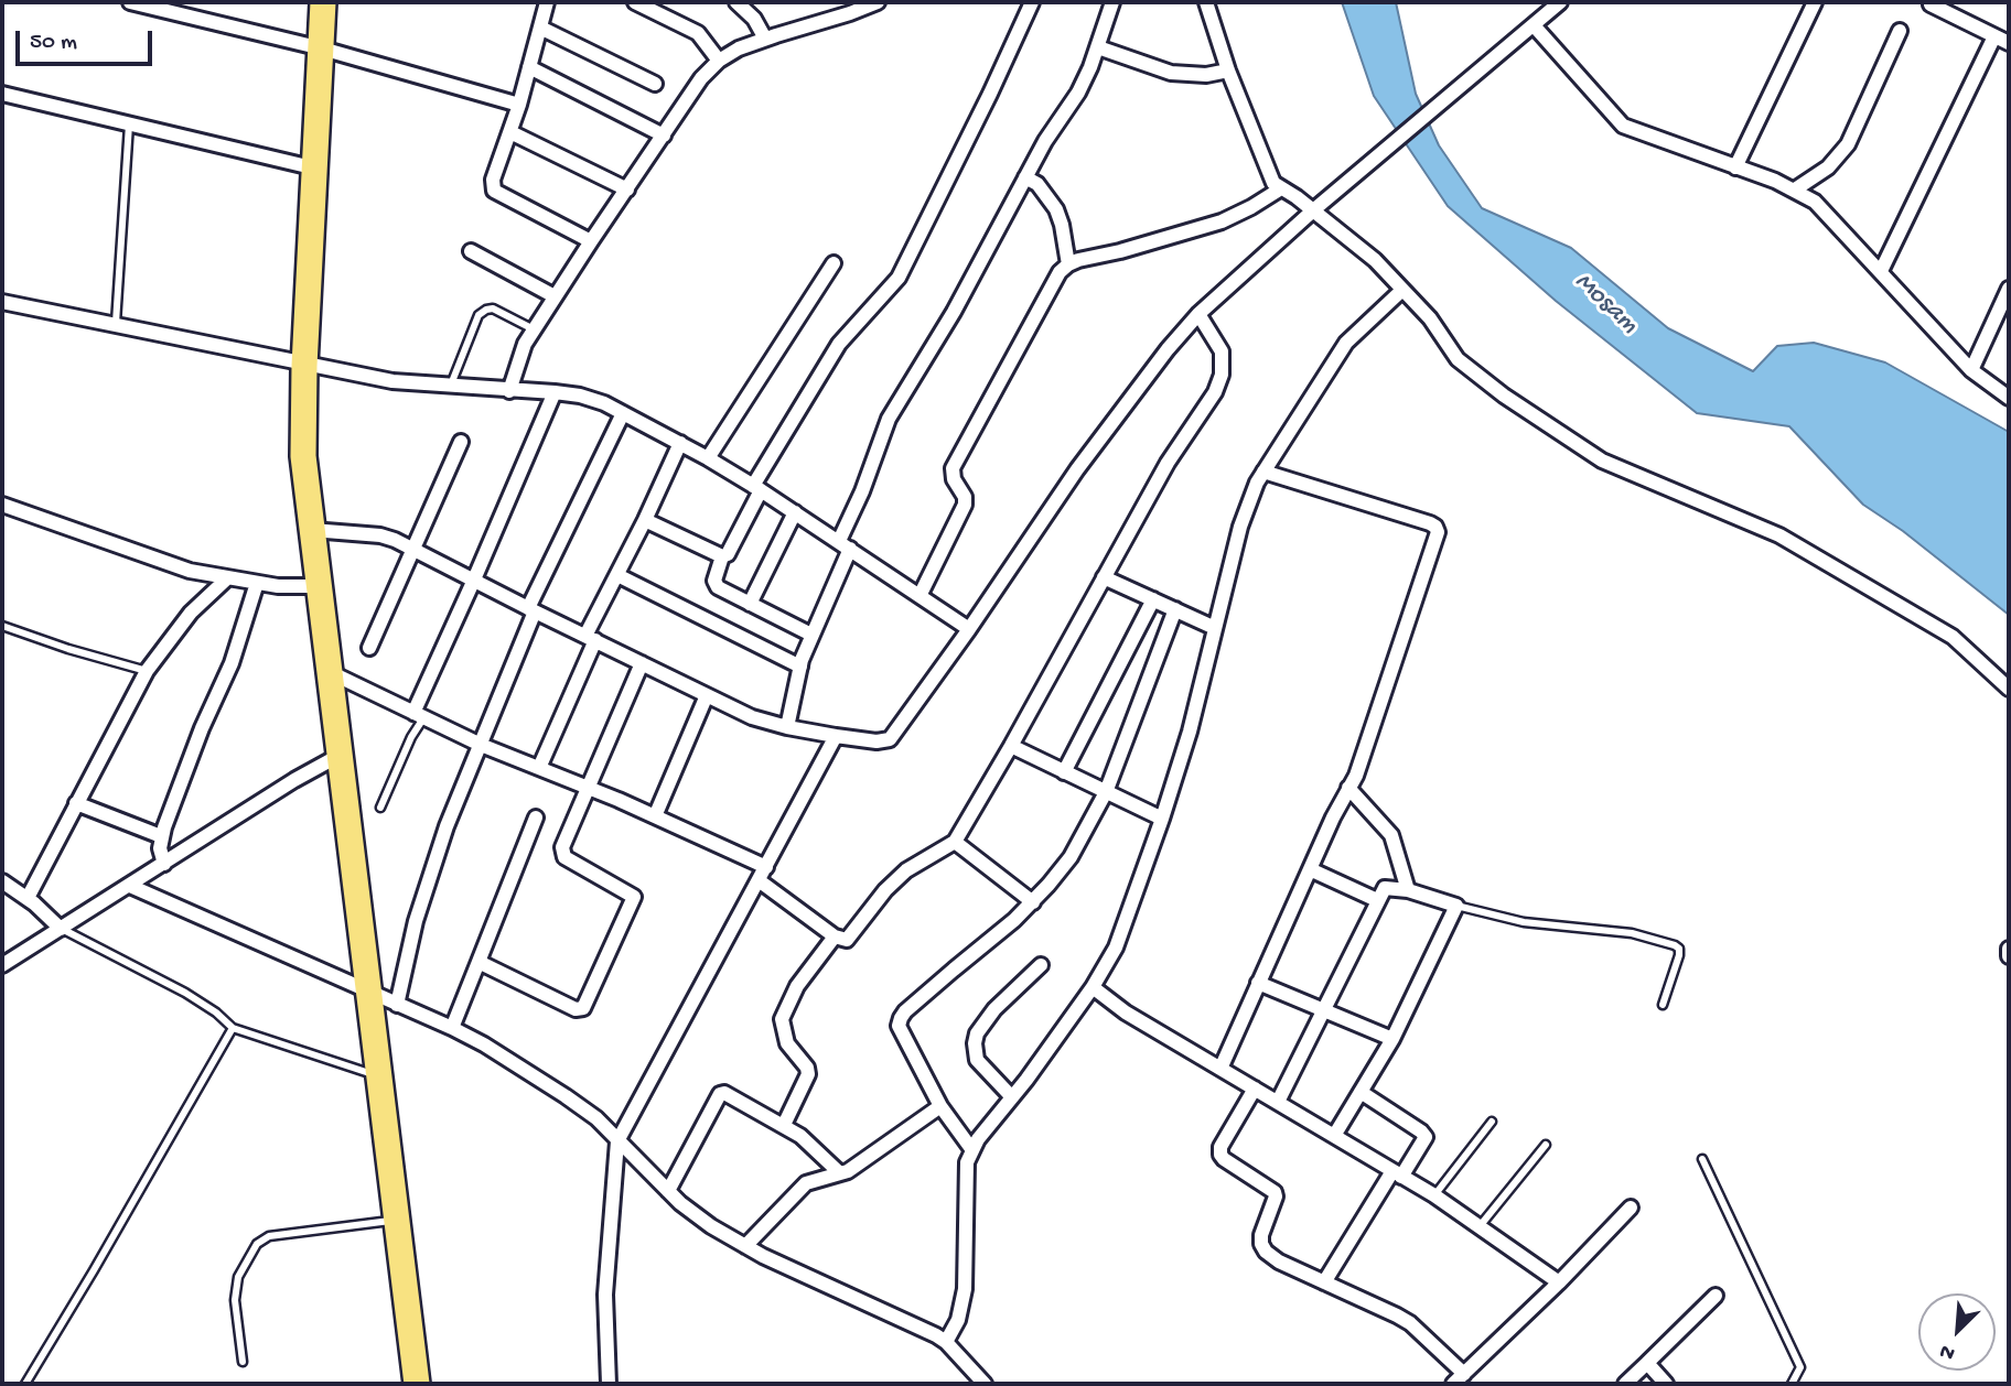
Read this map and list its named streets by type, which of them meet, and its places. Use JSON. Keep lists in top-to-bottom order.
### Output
{
  "water": ["Mosam"],
  "scale_bar": "50 m",
  "north": "bottom left"
}
